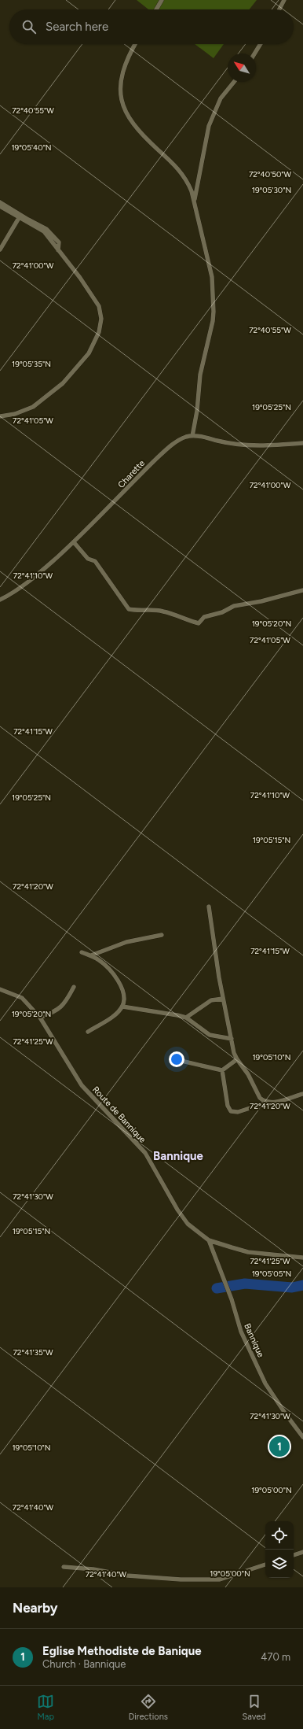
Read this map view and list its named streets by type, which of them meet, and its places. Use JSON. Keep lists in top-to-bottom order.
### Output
{
  "streets": {
    "street": ["Charette", "Route de Bannique", "Bannique"]
  },
  "crossings": [
    ["Route de Bannique", "Bannique"]
  ],
  "districts": ["Bannique"],
  "north": "top left",
  "page": {
    "search": "Search here",
    "pins": "1",
    "heading": "Nearby",
    "list": [
      {
        "mark": "1",
        "name": "Eglise Methodiste de Banique",
        "note": "Church · Bannique",
        "value": "470 m"
      }
    ],
    "nav": ["Map", "Directions", "Saved"]
  },
  "coordinates": [
    "72°40'55\"W",
    "19°05'40\"N",
    "72°40'50\"W",
    "19°05'30\"N",
    "72°41'00\"W",
    "19°05'35\"N",
    "19°05'25\"N",
    "72°41'05\"W",
    "72°41'10\"W",
    "19°05'20\"N",
    "72°41'15\"W",
    "19°05'15\"N",
    "72°41'20\"W",
    "72°41'25\"W",
    "19°05'10\"N",
    "72°41'30\"W",
    "19°05'05\"N",
    "72°41'35\"W",
    "19°05'00\"N",
    "72°41'40\"W"
  ]
}
